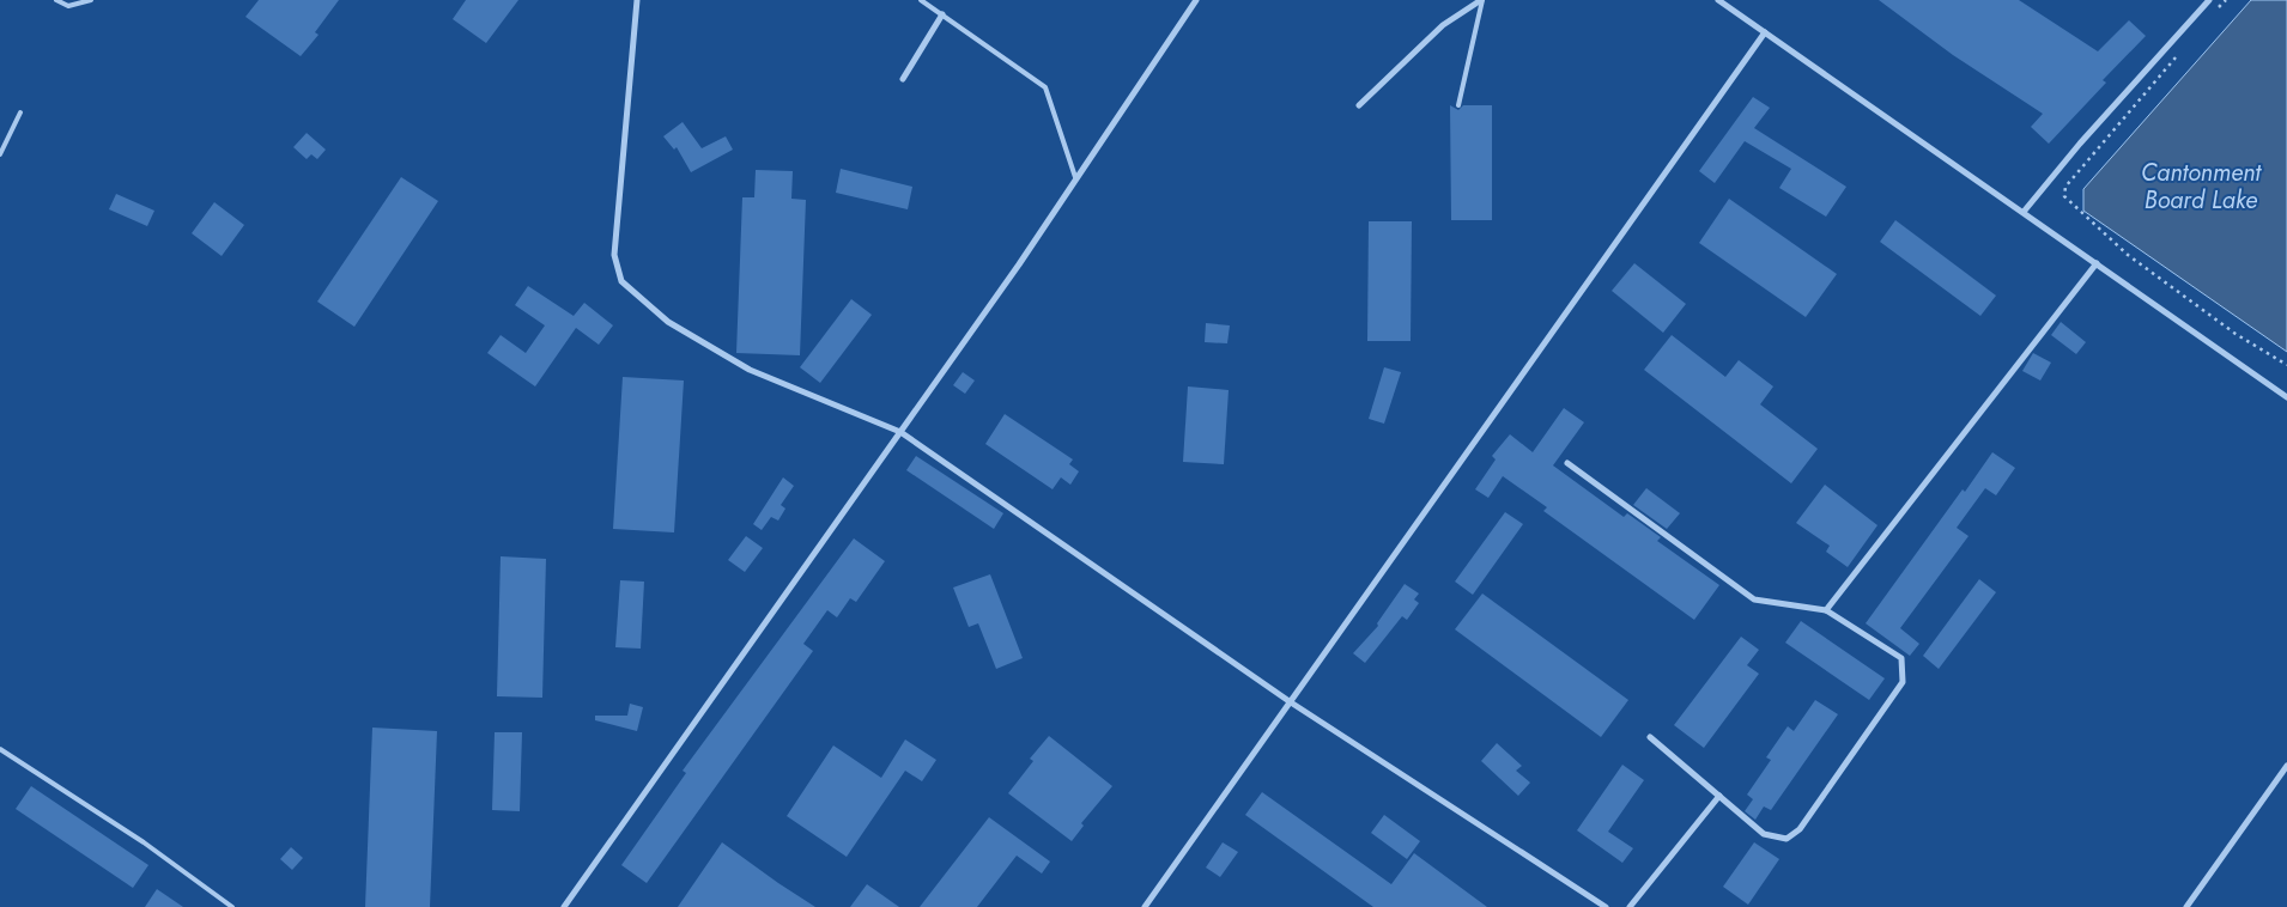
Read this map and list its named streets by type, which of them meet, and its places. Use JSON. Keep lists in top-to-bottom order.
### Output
{
  "water": ["Cantonment Board Lake"]
}
